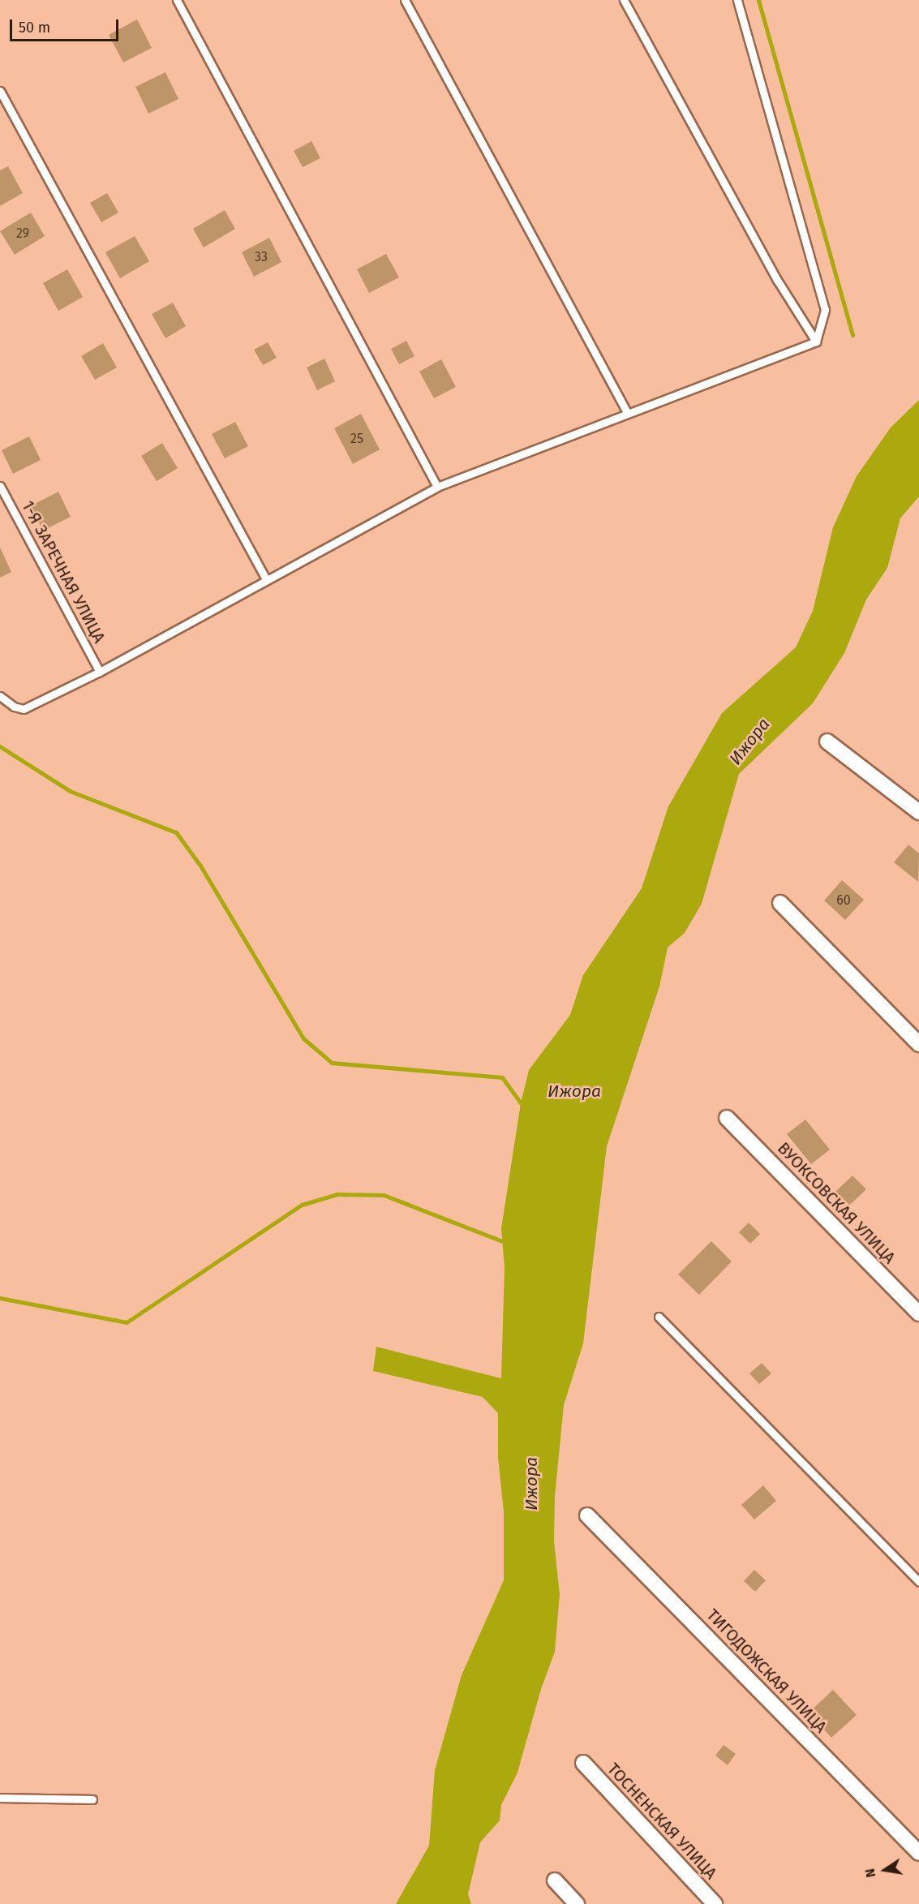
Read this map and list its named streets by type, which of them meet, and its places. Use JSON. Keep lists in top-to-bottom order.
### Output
{
  "streets": {
    "street": ["ВУОКСОВСКАЯ УЛИЦА", "ТИГОДОЖСКАЯ УЛИЦА", "ТОСНЕНСКАЯ УЛИЦА"],
    "lane": ["1-Я ЗАРЕЧНАЯ УЛИЦА"]
  },
  "water": ["Ижора"],
  "house_numbers": [
    "29",
    "33",
    "25",
    "60"
  ],
  "scale_bar": "50 m",
  "north": "left"
}
